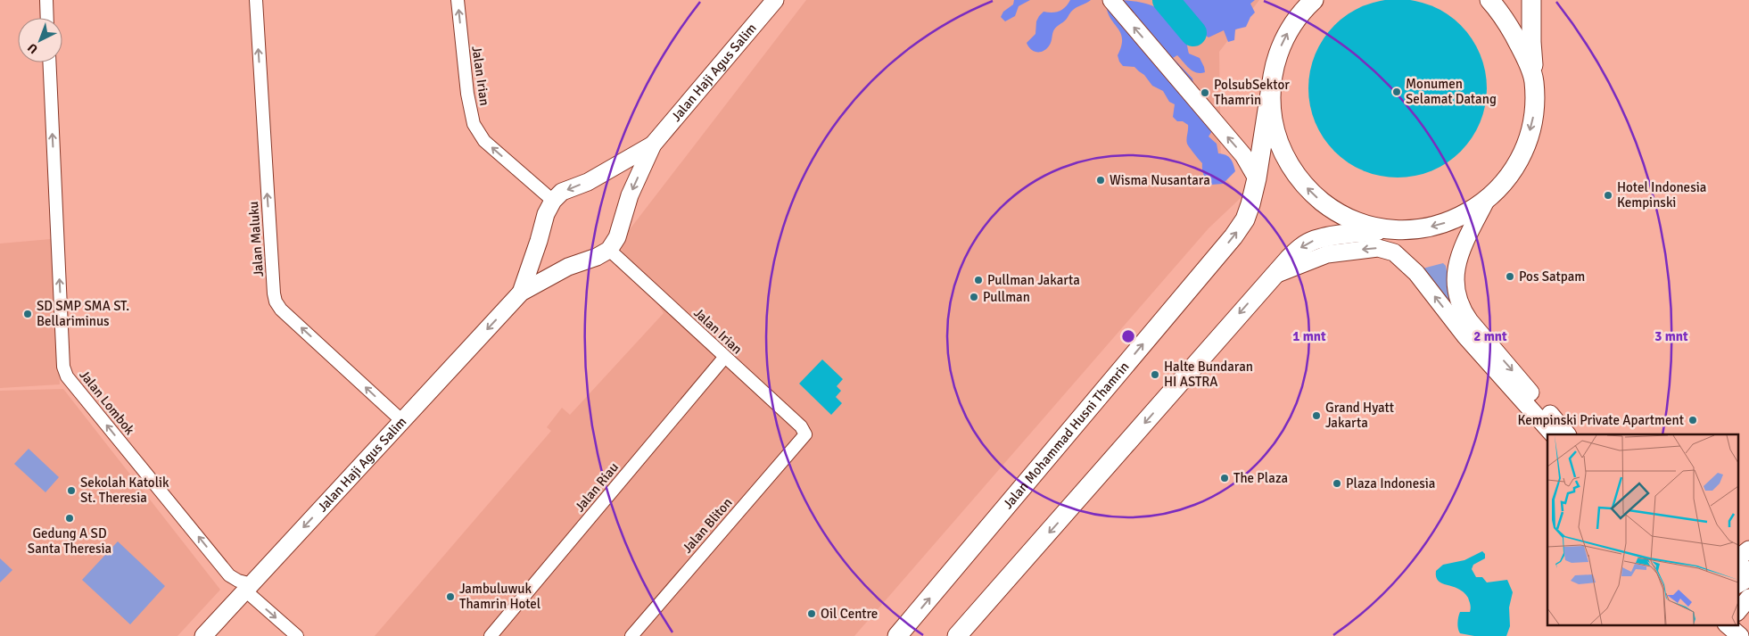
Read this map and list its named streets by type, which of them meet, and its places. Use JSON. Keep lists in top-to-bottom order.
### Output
{
  "streets": {
    "main road": ["Jalan Mohammad Husni Thamrin"],
    "street": [
      "Jalan Haji Agus Salim",
      "Jalan Irian",
      "Jalan Maluku",
      "Jalan Lombok",
      "Jalan Riau",
      "Jalan Bliton"
    ]
  },
  "crossings": [
    ["Jalan Haji Agus Salim", "Jalan Irian"],
    ["Jalan Haji Agus Salim", "Jalan Maluku"],
    ["Jalan Haji Agus Salim", "Jalan Lombok"],
    ["Jalan Irian", "Jalan Riau"],
    ["Jalan Irian", "Jalan Bliton"]
  ],
  "one_way": ["Jalan Haji Agus Salim", "Jalan Irian", "Jalan Maluku"],
  "places": [
    "Monumen Selamat Datang",
    "PolsubSektor Thamrin",
    "Wisma Nusantara",
    "Hotel Indonesia Kempinski",
    "Pos Satpam",
    "Pullman Jakarta",
    "Pullman",
    "SD SMP SMA ST. Bellariminus",
    "Halte Bundaran HI ASTRA",
    "Grand Hyatt Jakarta",
    "Kempinski Private Apartment",
    "The Plaza",
    "Plaza Indonesia",
    "Sekolah Katolik St. Theresia",
    "Gedung A SD Santa Theresia",
    "Jambuluwuk Thamrin Hotel",
    "Oil Centre"
  ],
  "north": "bottom left",
  "rings": ["1 mnt", "2 mnt", "3 mnt"]
}
